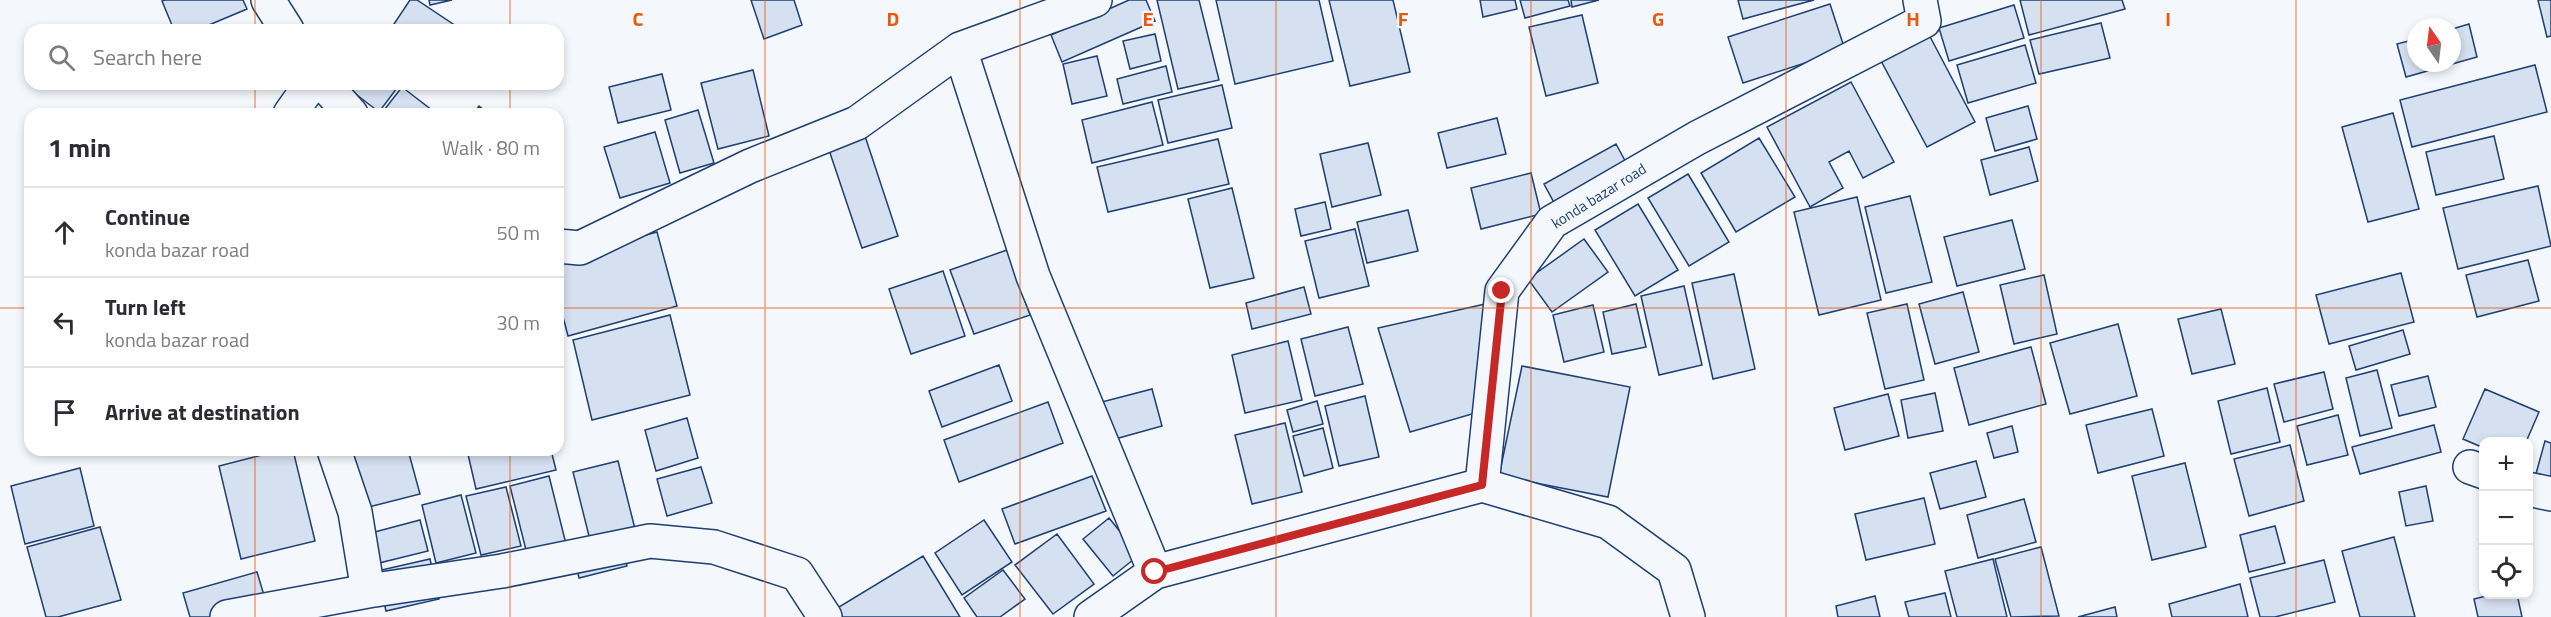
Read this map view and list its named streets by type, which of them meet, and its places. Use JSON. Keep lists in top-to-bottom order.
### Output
{
  "streets": {
    "street": ["konda bazar road"]
  },
  "north": "top",
  "page": {
    "search": "Search here",
    "heading": ["1 min", "Walk · 80 m"],
    "list": [
      ["Continue", "konda bazar road", "50 m"],
      ["Turn left", "konda bazar road", "30 m"],
      "Arrive at destination"
    ],
    "map_buttons": ["+", "−"]
  },
  "grid": {
    "columns": [
      "C",
      "D",
      "E",
      "F",
      "G",
      "H",
      "I"
    ]
  }
}
